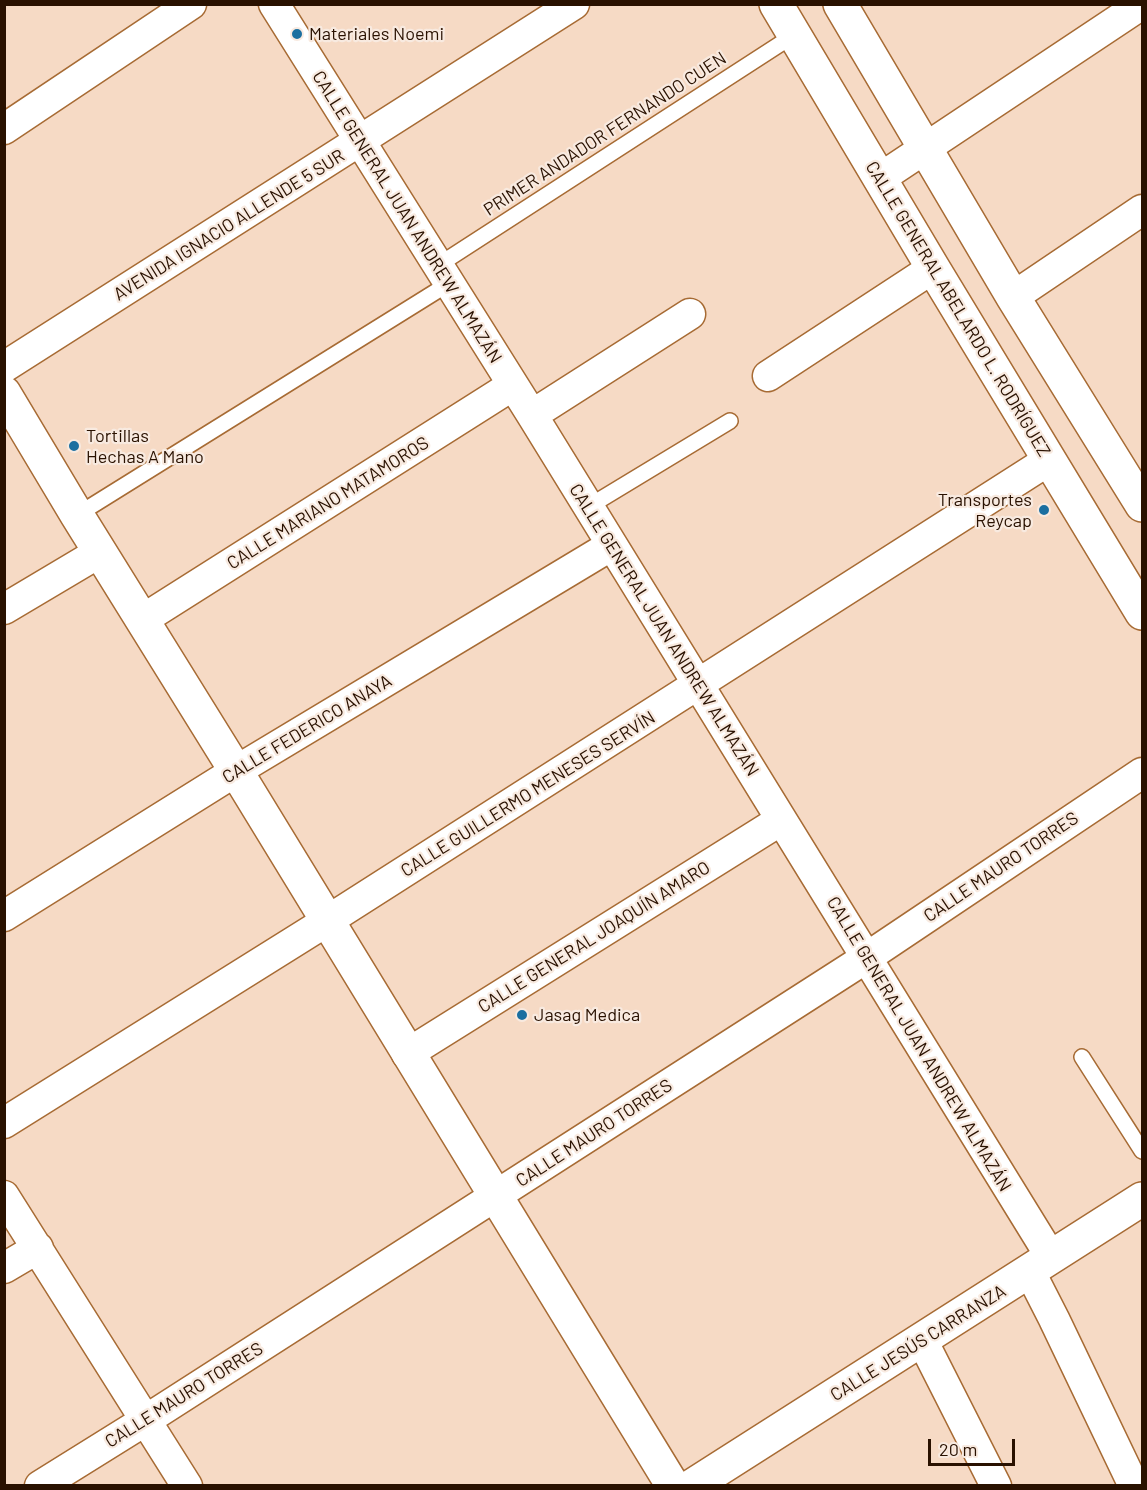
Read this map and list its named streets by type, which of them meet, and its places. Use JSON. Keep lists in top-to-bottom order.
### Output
{
  "streets": {
    "main road": ["CALLE GENERAL ABELARDO L. RODRÍGUEZ", "CALLE JESÚS CARRANZA"],
    "street": [
      "CALLE GENERAL JUAN ANDREW ALMAZÁN",
      "AVENIDA IGNACIO ALLENDE 5 SUR",
      "CALLE MARIANO MATAMOROS",
      "CALLE FEDERICO ANAYA",
      "CALLE GUILLERMO MENESES SERVÍN",
      "CALLE MAURO TORRES",
      "CALLE GENERAL JOAQUÍN AMARO"
    ],
    "lane": ["PRIMER ANDADOR FERNANDO CUEN"]
  },
  "crossings": [
    ["PRIMER ANDADOR FERNANDO CUEN", "CALLE GENERAL JUAN ANDREW ALMAZÁN"],
    ["PRIMER ANDADOR FERNANDO CUEN", "CALLE GENERAL ABELARDO L. RODRÍGUEZ"],
    ["CALLE GENERAL JUAN ANDREW ALMAZÁN", "AVENIDA IGNACIO ALLENDE 5 SUR"],
    ["CALLE GENERAL JUAN ANDREW ALMAZÁN", "CALLE MARIANO MATAMOROS"],
    ["CALLE GENERAL JUAN ANDREW ALMAZÁN", "CALLE FEDERICO ANAYA"],
    ["CALLE GENERAL JUAN ANDREW ALMAZÁN", "CALLE GUILLERMO MENESES SERVÍN"],
    ["CALLE GENERAL JUAN ANDREW ALMAZÁN", "CALLE MAURO TORRES"],
    ["CALLE GENERAL JUAN ANDREW ALMAZÁN", "CALLE GENERAL JOAQUÍN AMARO"],
    ["CALLE GENERAL JUAN ANDREW ALMAZÁN", "CALLE JESÚS CARRANZA"],
    ["CALLE GENERAL ABELARDO L. RODRÍGUEZ", "CALLE GUILLERMO MENESES SERVÍN"]
  ],
  "places": [
    "Materiales Noemi",
    "Tortillas Hechas A Mano",
    "Transportes Reycap",
    "Jasag Medica"
  ],
  "scale_bar": "20 m"
}
